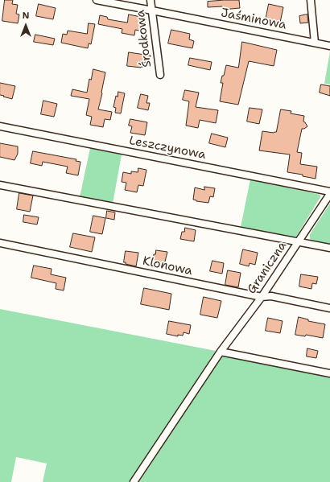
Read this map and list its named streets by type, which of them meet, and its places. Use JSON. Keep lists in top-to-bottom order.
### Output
{
  "streets": {
    "street": [
      "Jaśminowa",
      "Środkowa",
      "Leszczynowa",
      "Klonowa",
      "Graniczna"
    ]
  },
  "crossings": [
    ["Jaśminowa", "Środkowa"],
    ["Leszczynowa", "Graniczna"],
    ["Klonowa", "Graniczna"]
  ],
  "north": "top"
}
